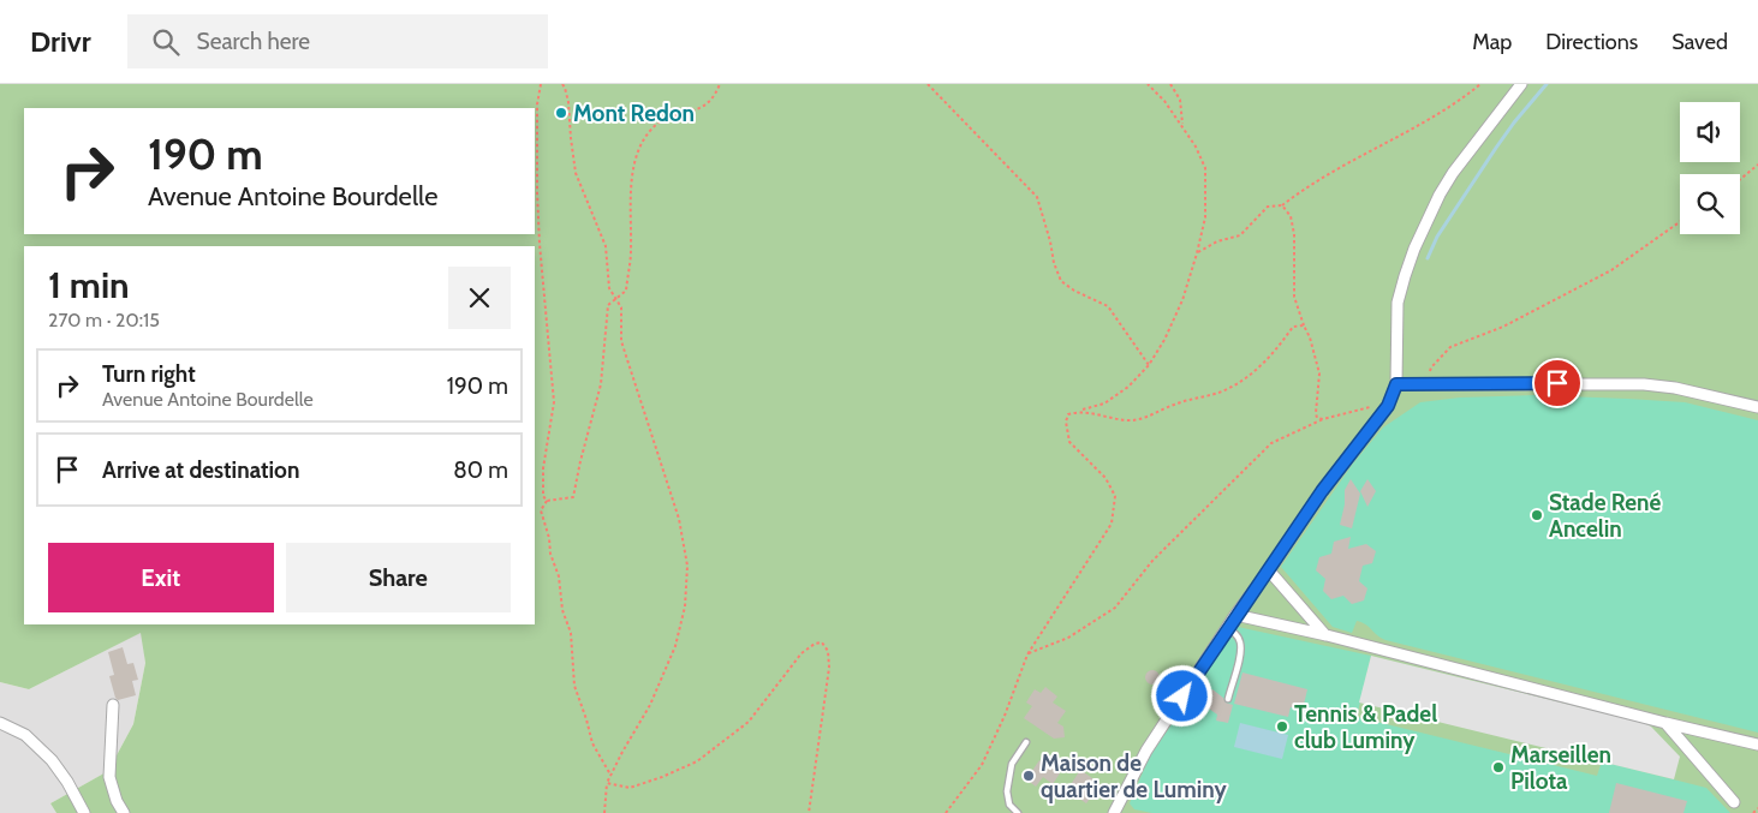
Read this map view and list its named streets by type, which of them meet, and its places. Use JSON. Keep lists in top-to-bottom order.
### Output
{
  "places": [
    "Mont Redon",
    "Stade René Ancelin",
    "Tennis & Padel club Luminy",
    "Marseillen Pilota",
    "Maison de quartier de Luminy"
  ],
  "page": {
    "header": "Drivr",
    "search": "Search here",
    "nav": ["Map", "Directions", "Saved"],
    "turn": ["190 m", "Avenue Antoine Bourdelle"],
    "heading": ["1 min", "270 m · 20:15"],
    "list": [
      {
        "name": "Turn right",
        "note": "Avenue Antoine Bourdelle",
        "value": "190 m"
      },
      {
        "name": "Arrive at destination",
        "value": "80 m"
      }
    ],
    "buttons": ["Exit", "Share"]
  }
}
